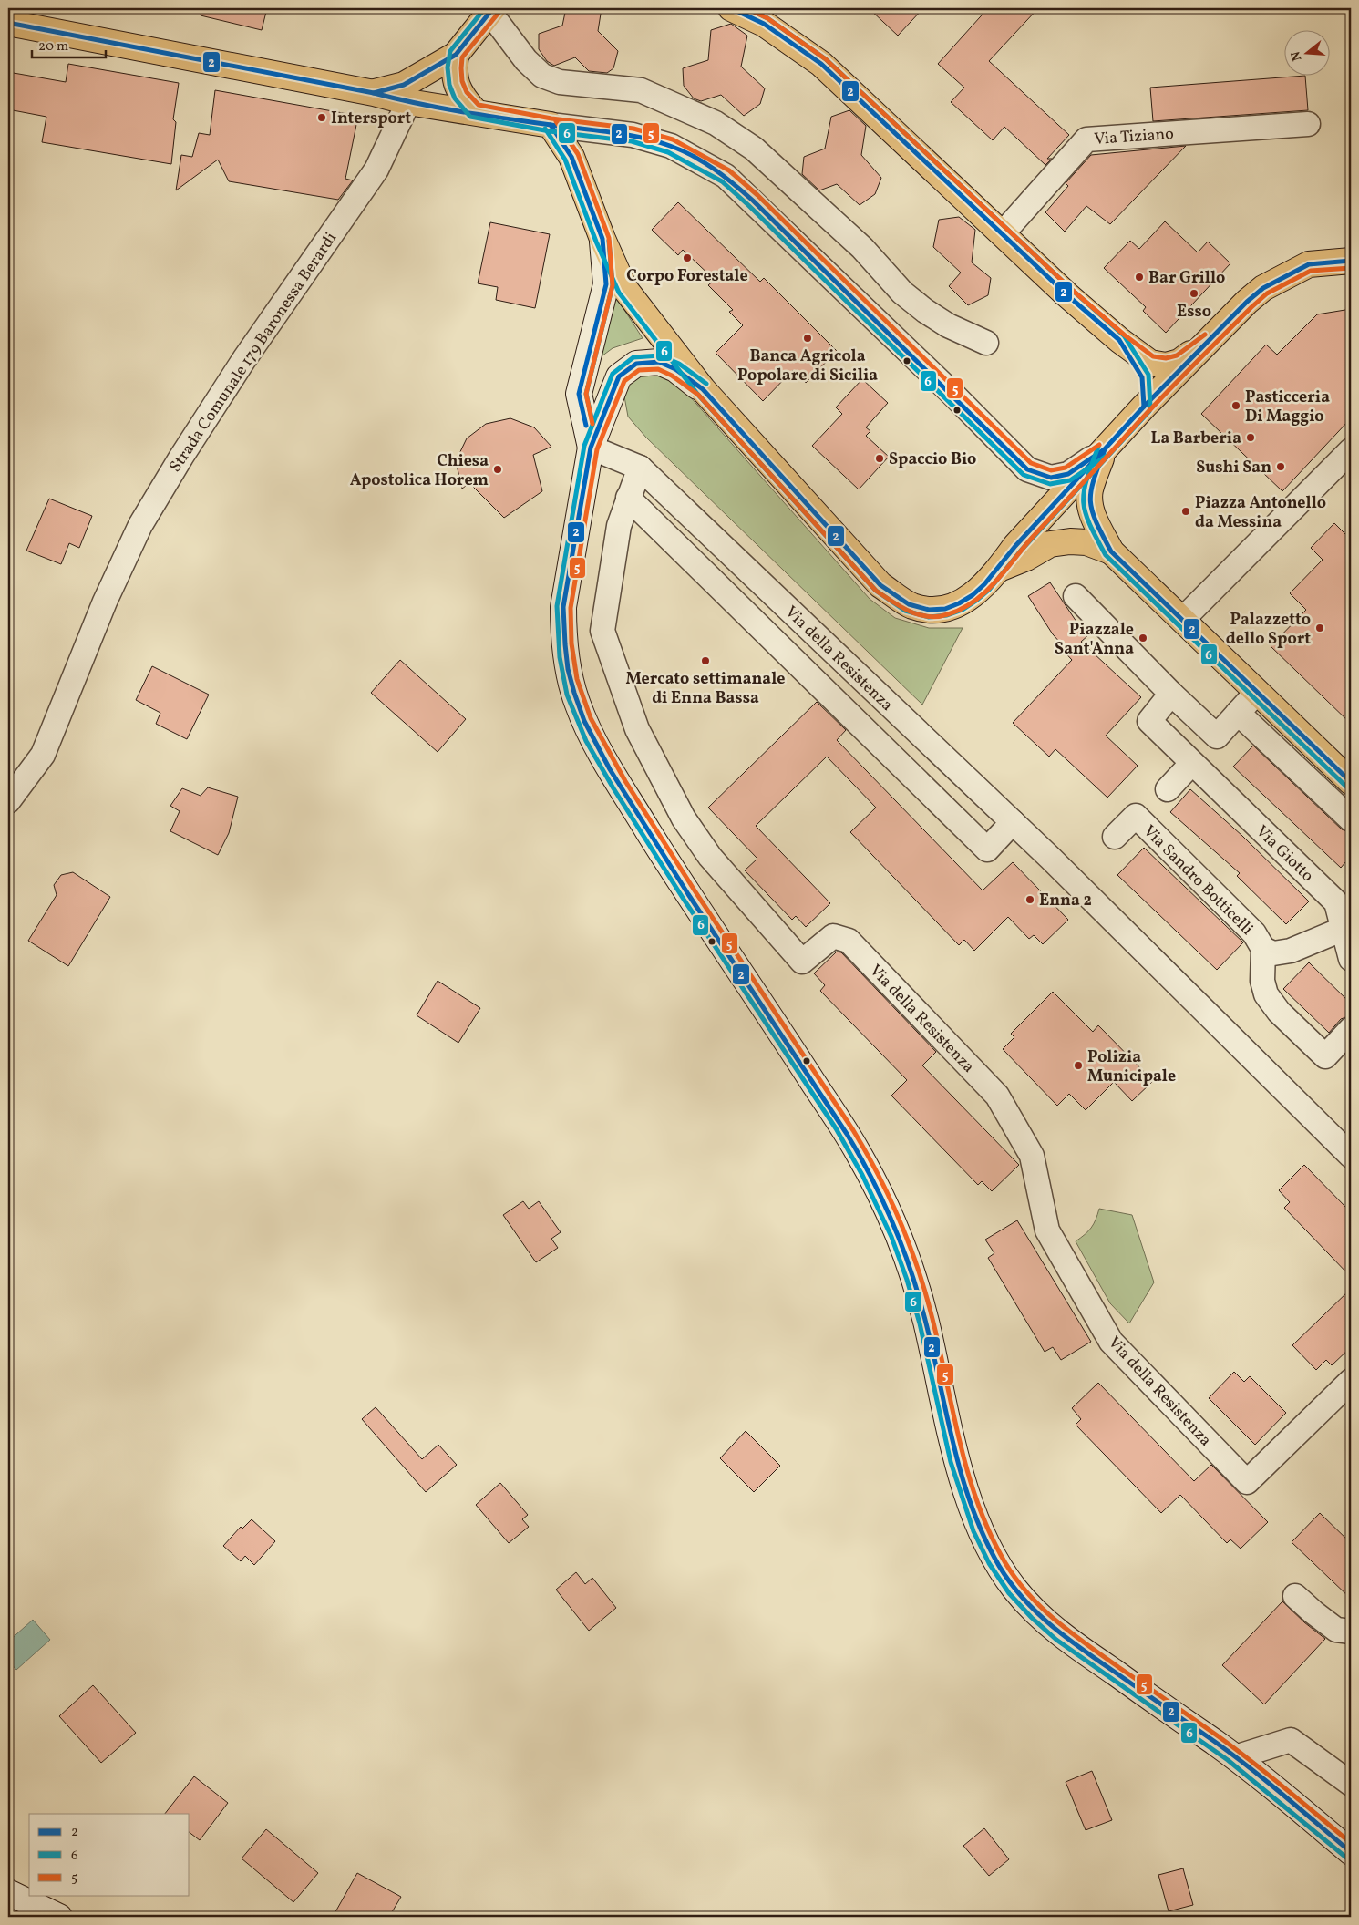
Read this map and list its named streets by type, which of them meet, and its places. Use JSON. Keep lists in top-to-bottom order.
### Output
{
  "streets": {
    "street": [
      "Via Tiziano",
      "Strada Comunale 179 Baronessa Berardi",
      "Via della Resistenza",
      "Via Giotto",
      "Via Sandro Botticelli"
    ]
  },
  "places": [
    "Intersport",
    "Corpo Forestale",
    "Bar Grillo",
    "Esso",
    "Banca Agricola Popolare di Sicilia",
    "Pasticceria Di Maggio",
    "La Barberia",
    "Spaccio Bio",
    "Sushi San",
    "Chiesa Apostolica Horem",
    "Piazza Antonello da Messina",
    "Palazzetto dello Sport",
    "Piazzale Sant'Anna",
    "Mercato settimanale di Enna Bassa",
    "Enna 2",
    "Polizia Municipale"
  ],
  "lines": ["transit line 2", "transit line 6", "transit line 5"],
  "legend": ["2", "6", "5"],
  "scale_bar": "20 m",
  "north": "left"
}
